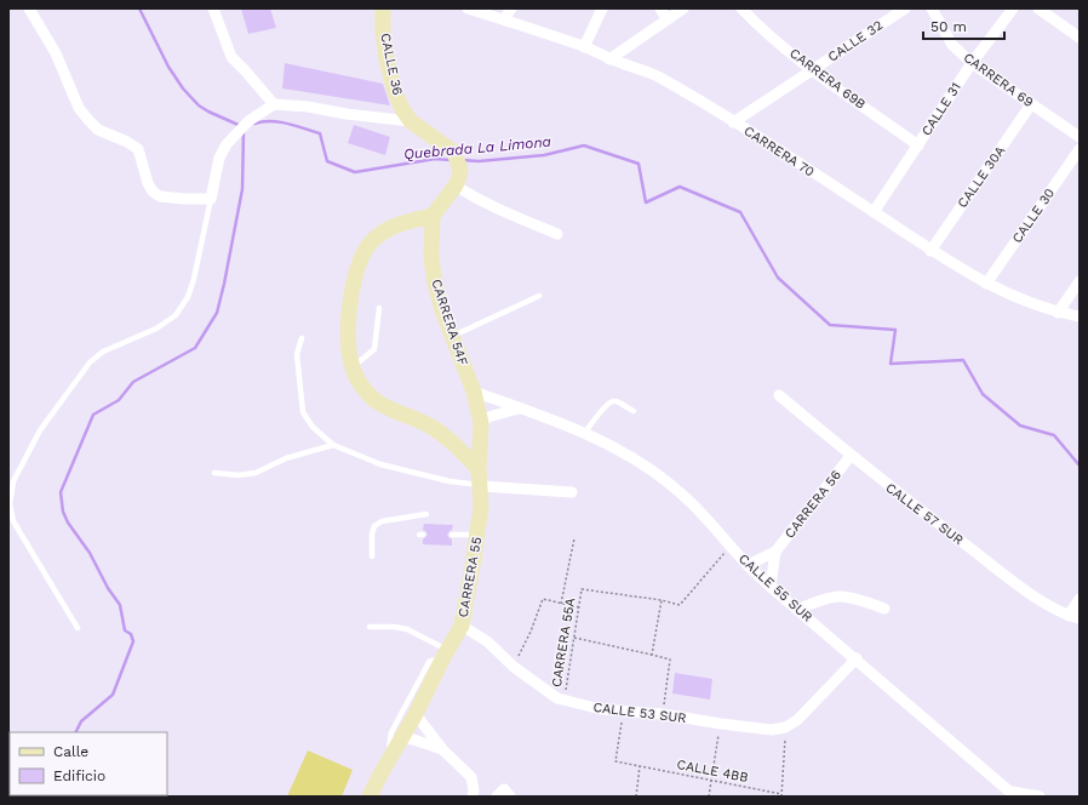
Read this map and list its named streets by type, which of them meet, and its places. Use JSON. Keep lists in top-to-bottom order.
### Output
{
  "streets": {
    "main road": ["CALLE 36", "CARRERA 54F", "CARRERA 55"],
    "street": [
      "CALLE 32",
      "CARRERA 69B",
      "CARRERA 69",
      "CALLE 31",
      "CARRERA 70",
      "CALLE 30A",
      "CALLE 30",
      "CARRERA 56",
      "CALLE 57 SUR",
      "CALLE 55 SUR",
      "CALLE 53 SUR"
    ],
    "path": ["CARRERA 55A", "CALLE 4BB"]
  },
  "crossings": [
    ["CALLE 32", "CARRERA 69B"],
    ["CALLE 32", "CARRERA 70"],
    ["CARRERA 69B", "CALLE 31"],
    ["CARRERA 69", "CALLE 31"],
    ["CARRERA 69", "CALLE 30A"],
    ["CALLE 31", "CARRERA 70"],
    ["CARRERA 70", "CALLE 30A"],
    ["CARRERA 70", "CALLE 30"],
    ["CARRERA 54F", "CARRERA 55"],
    ["CARRERA 54F", "CALLE 55 SUR"],
    ["CARRERA 56", "CALLE 57 SUR"],
    ["CARRERA 56", "CALLE 55 SUR"],
    ["CARRERA 55", "CALLE 53 SUR"],
    ["CARRERA 55A", "CALLE 53 SUR"],
    ["CALLE 53 SUR", "CALLE 4BB"]
  ],
  "water": ["Quebrada La Limona"],
  "legend": ["Calle", "Edificio"],
  "scale_bar": "50 m"
}
